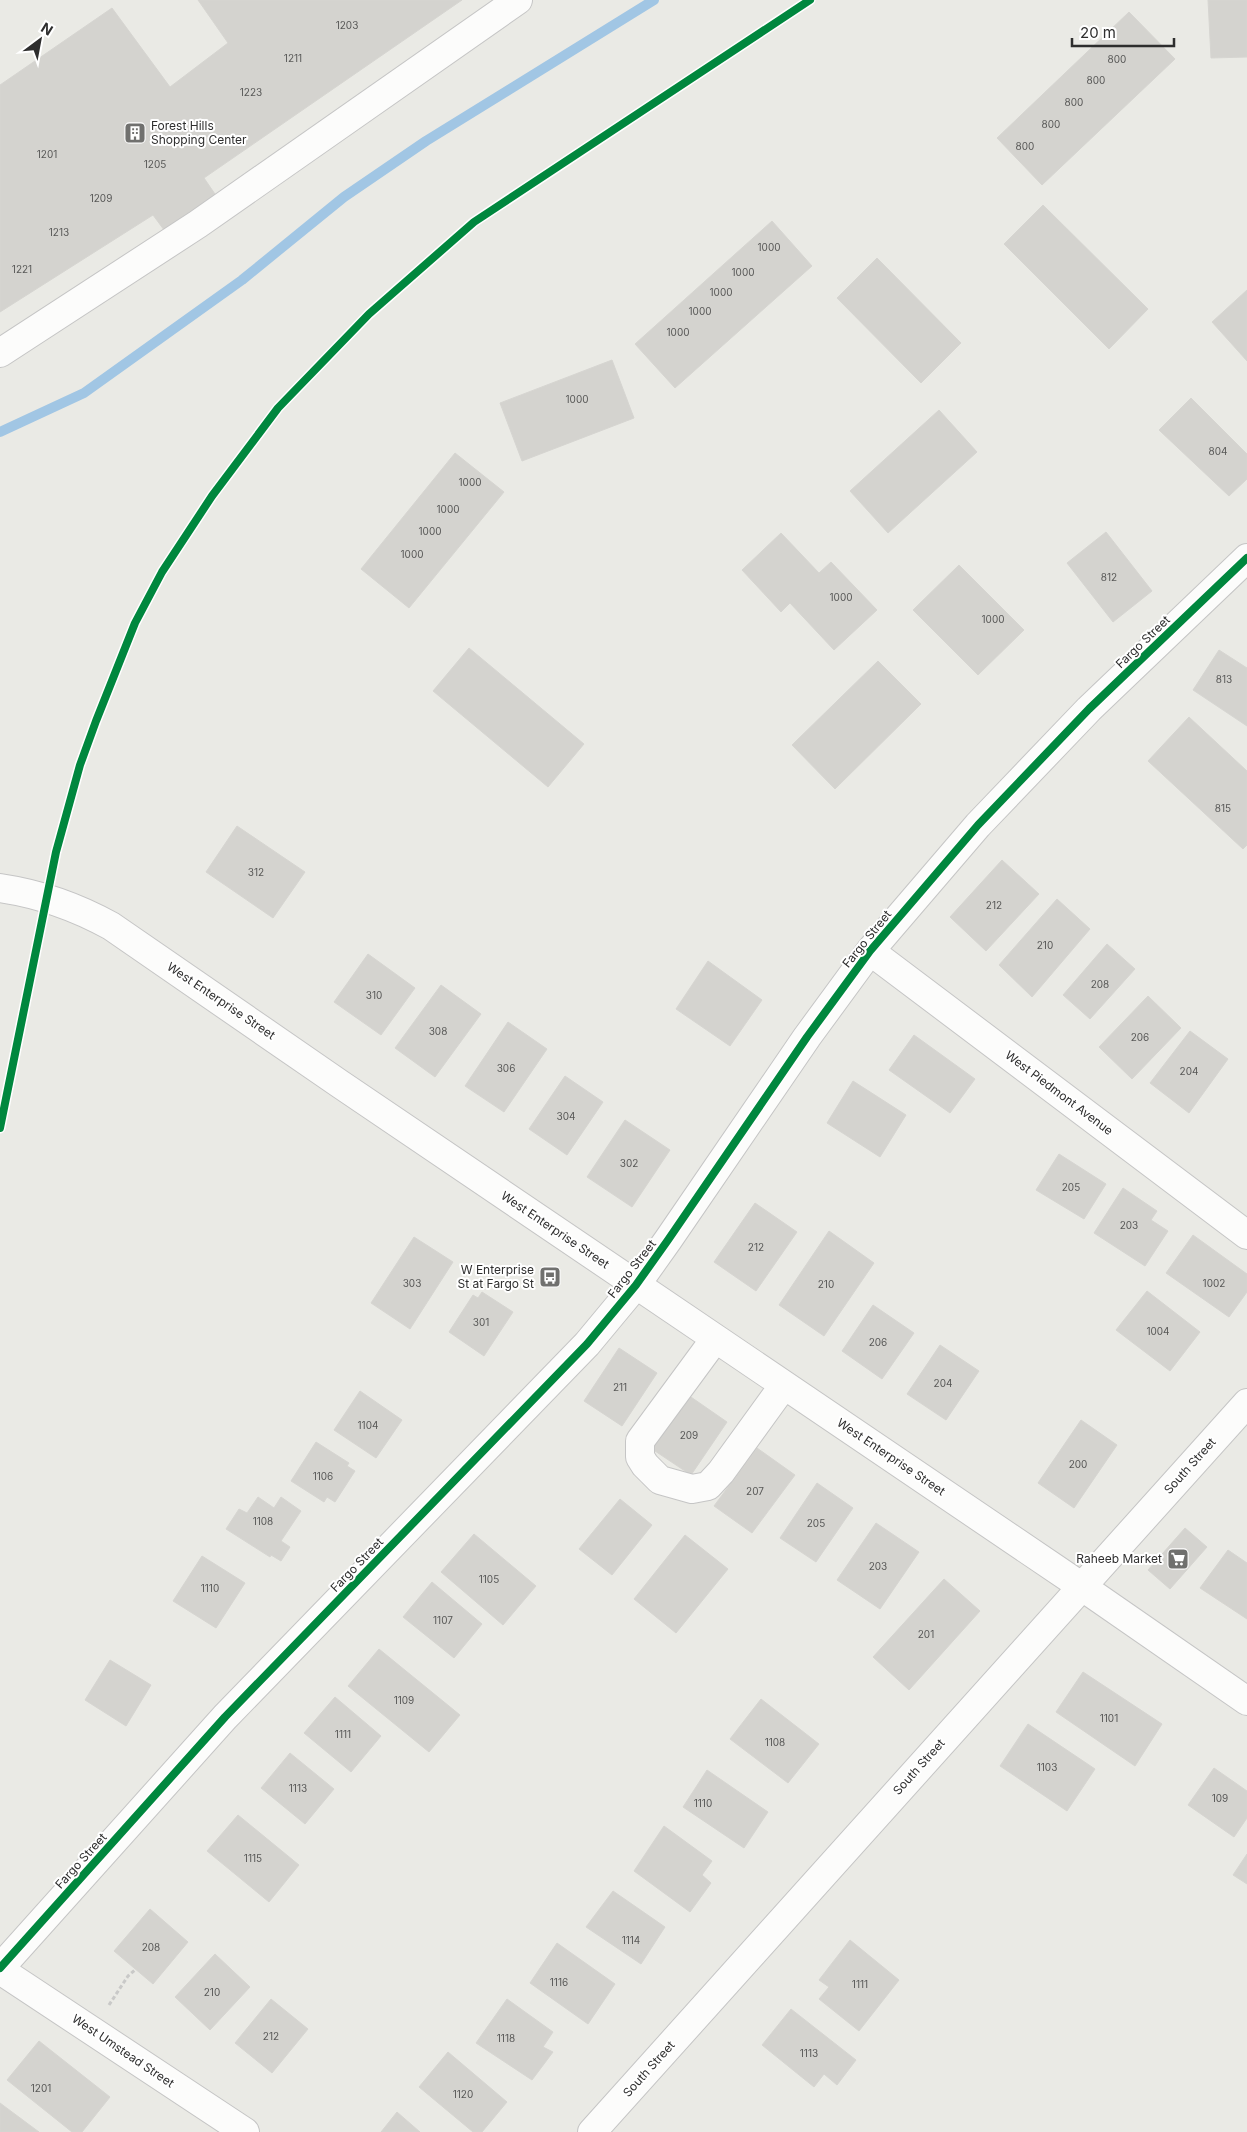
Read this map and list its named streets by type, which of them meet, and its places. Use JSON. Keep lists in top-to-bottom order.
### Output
{
  "streets": {
    "street": [
      "Fargo Street",
      "West Enterprise Street",
      "West Piedmont Avenue",
      "South Street",
      "West Umstead Street"
    ]
  },
  "crossings": [
    ["Fargo Street", "West Enterprise Street"],
    ["Fargo Street", "West Piedmont Avenue"],
    ["Fargo Street", "West Umstead Street"],
    ["West Enterprise Street", "South Street"]
  ],
  "places": {
    "building": ["Forest Hills Shopping Center"],
    "bus stop": ["W Enterprise St at Fargo St"],
    "supermarket": ["Raheeb Market"]
  },
  "house_numbers": [
    "1203",
    "1211",
    "800",
    "800",
    "1223",
    "800",
    "800",
    "800",
    "1201",
    "1205",
    "1209",
    "1213",
    "1000",
    "1221",
    "1000",
    "1000",
    "1000",
    "1000",
    "1000",
    "804",
    "1000",
    "1000",
    "1000",
    "1000",
    "812",
    "1000",
    "1000",
    "813",
    "815",
    "312",
    "212",
    "210",
    "208",
    "310",
    "308",
    "206",
    "306",
    "204",
    "304",
    "302",
    "205",
    "203",
    "212",
    "303",
    "1002",
    "210",
    "301",
    "1004",
    "206",
    "204",
    "211",
    "1104",
    "209",
    "200",
    "1106",
    "207",
    "1108",
    "205",
    "203",
    "1105",
    "1110",
    "1107",
    "201",
    "1109",
    "1101",
    "1111",
    "1108",
    "1103",
    "1113",
    "109",
    "1110",
    "1115",
    "1114",
    "208",
    "1116",
    "1111",
    "210",
    "212",
    "1118",
    "1113",
    "1201",
    "1120"
  ],
  "scale_bar": "20 m",
  "north": "top right"
}
